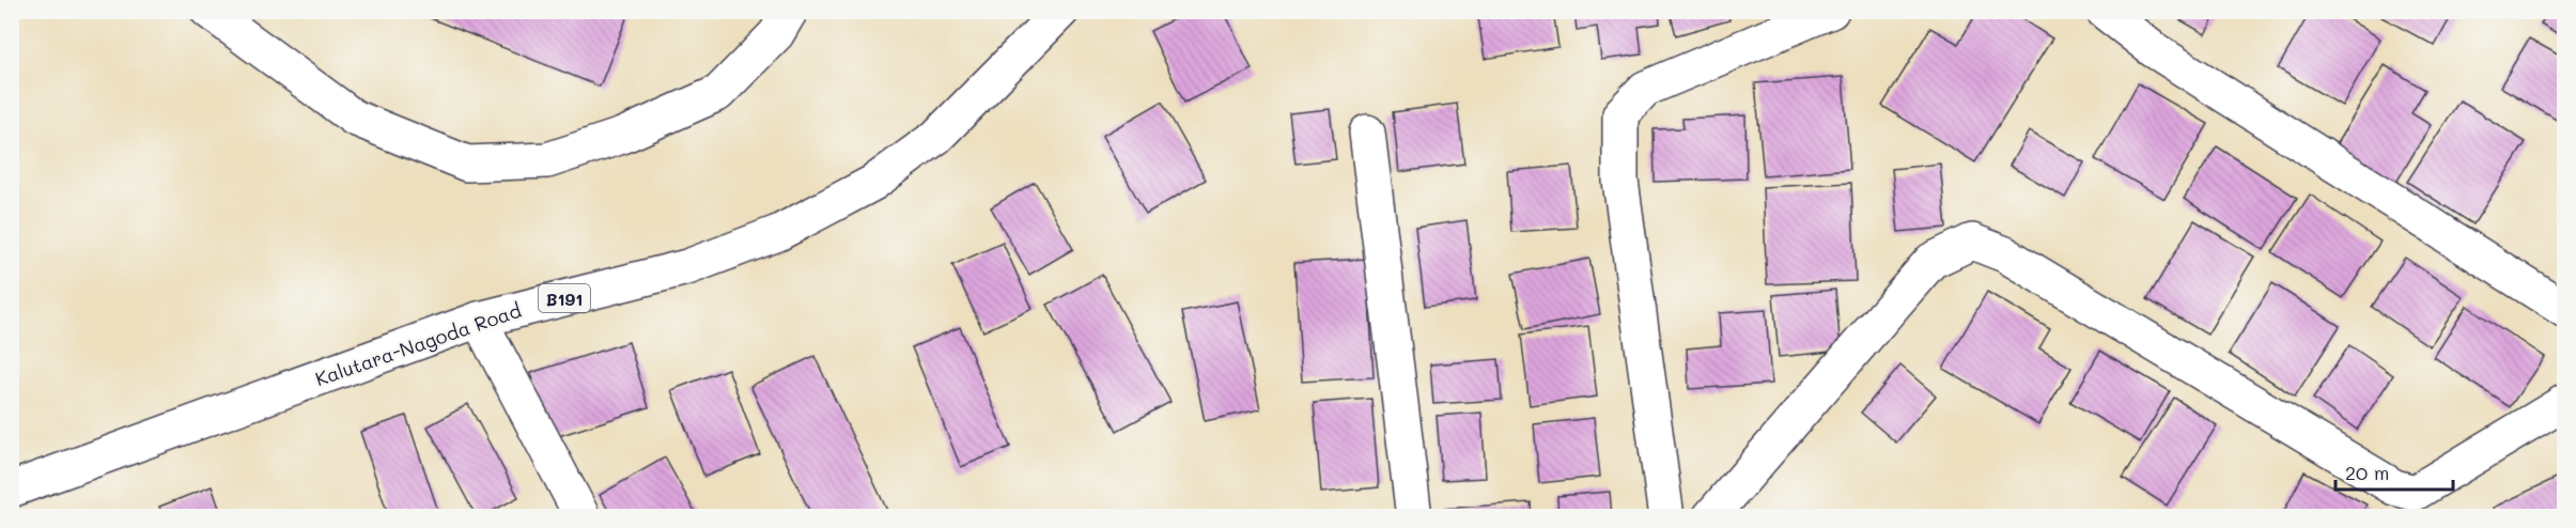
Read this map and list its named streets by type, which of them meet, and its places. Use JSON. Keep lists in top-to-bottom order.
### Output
{
  "streets": {
    "street": ["B191", "Kalutara-Nagoda Road"]
  },
  "scale_bar": "20 m"
}
